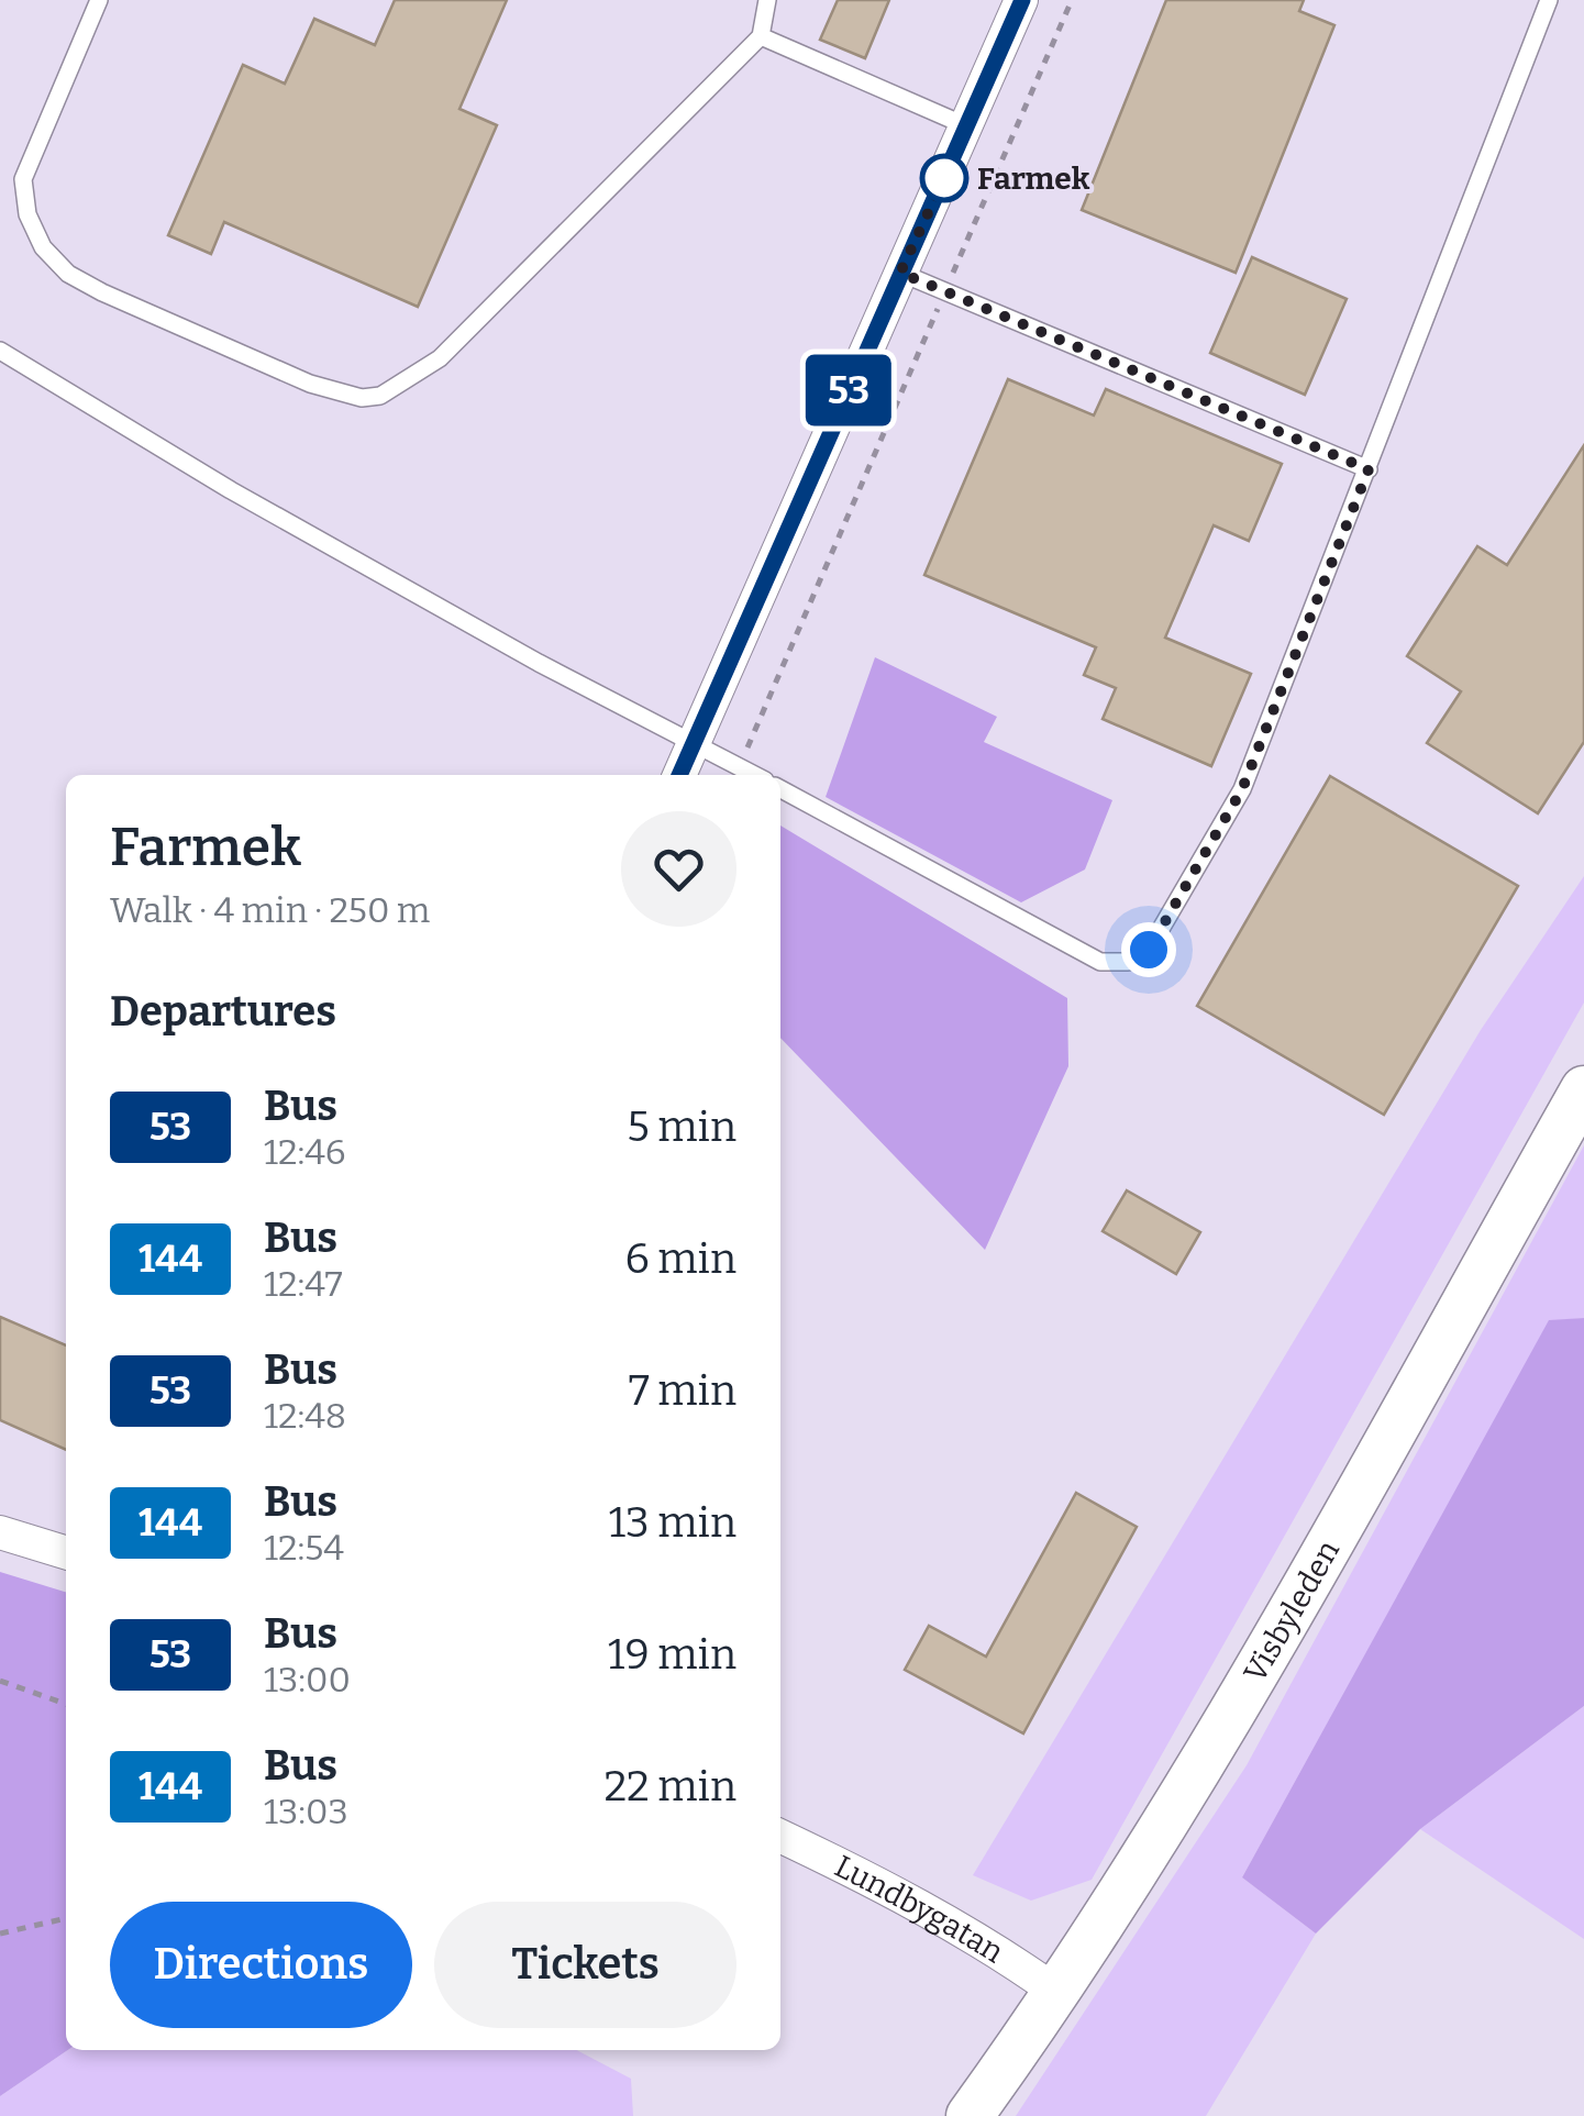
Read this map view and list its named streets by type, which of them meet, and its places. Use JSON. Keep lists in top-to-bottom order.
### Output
{
  "streets": {
    "main road": ["Visbyleden"],
    "street": ["Lundbygatan"]
  },
  "crossings": [
    ["Visbyleden", "Lundbygatan"]
  ],
  "places": ["Farmek"],
  "lines": ["bus line 53"],
  "page": {
    "on_map": "53",
    "heading": [
      ["Farmek", "Walk · 4 min · 250 m"],
      "Departures"
    ],
    "list": [
      {
        "mark": "53",
        "name": "Bus",
        "note": "12:46",
        "value": "5 min"
      },
      {
        "mark": "144",
        "name": "Bus",
        "note": "12:47",
        "value": "6 min"
      },
      {
        "mark": "53",
        "name": "Bus",
        "note": "12:48",
        "value": "7 min"
      },
      {
        "mark": "144",
        "name": "Bus",
        "note": "12:54",
        "value": "13 min"
      },
      {
        "mark": "53",
        "name": "Bus",
        "note": "13:00",
        "value": "19 min"
      },
      {
        "mark": "144",
        "name": "Bus",
        "note": "13:03",
        "value": "22 min"
      }
    ],
    "buttons": ["Directions", "Tickets"]
  }
}
